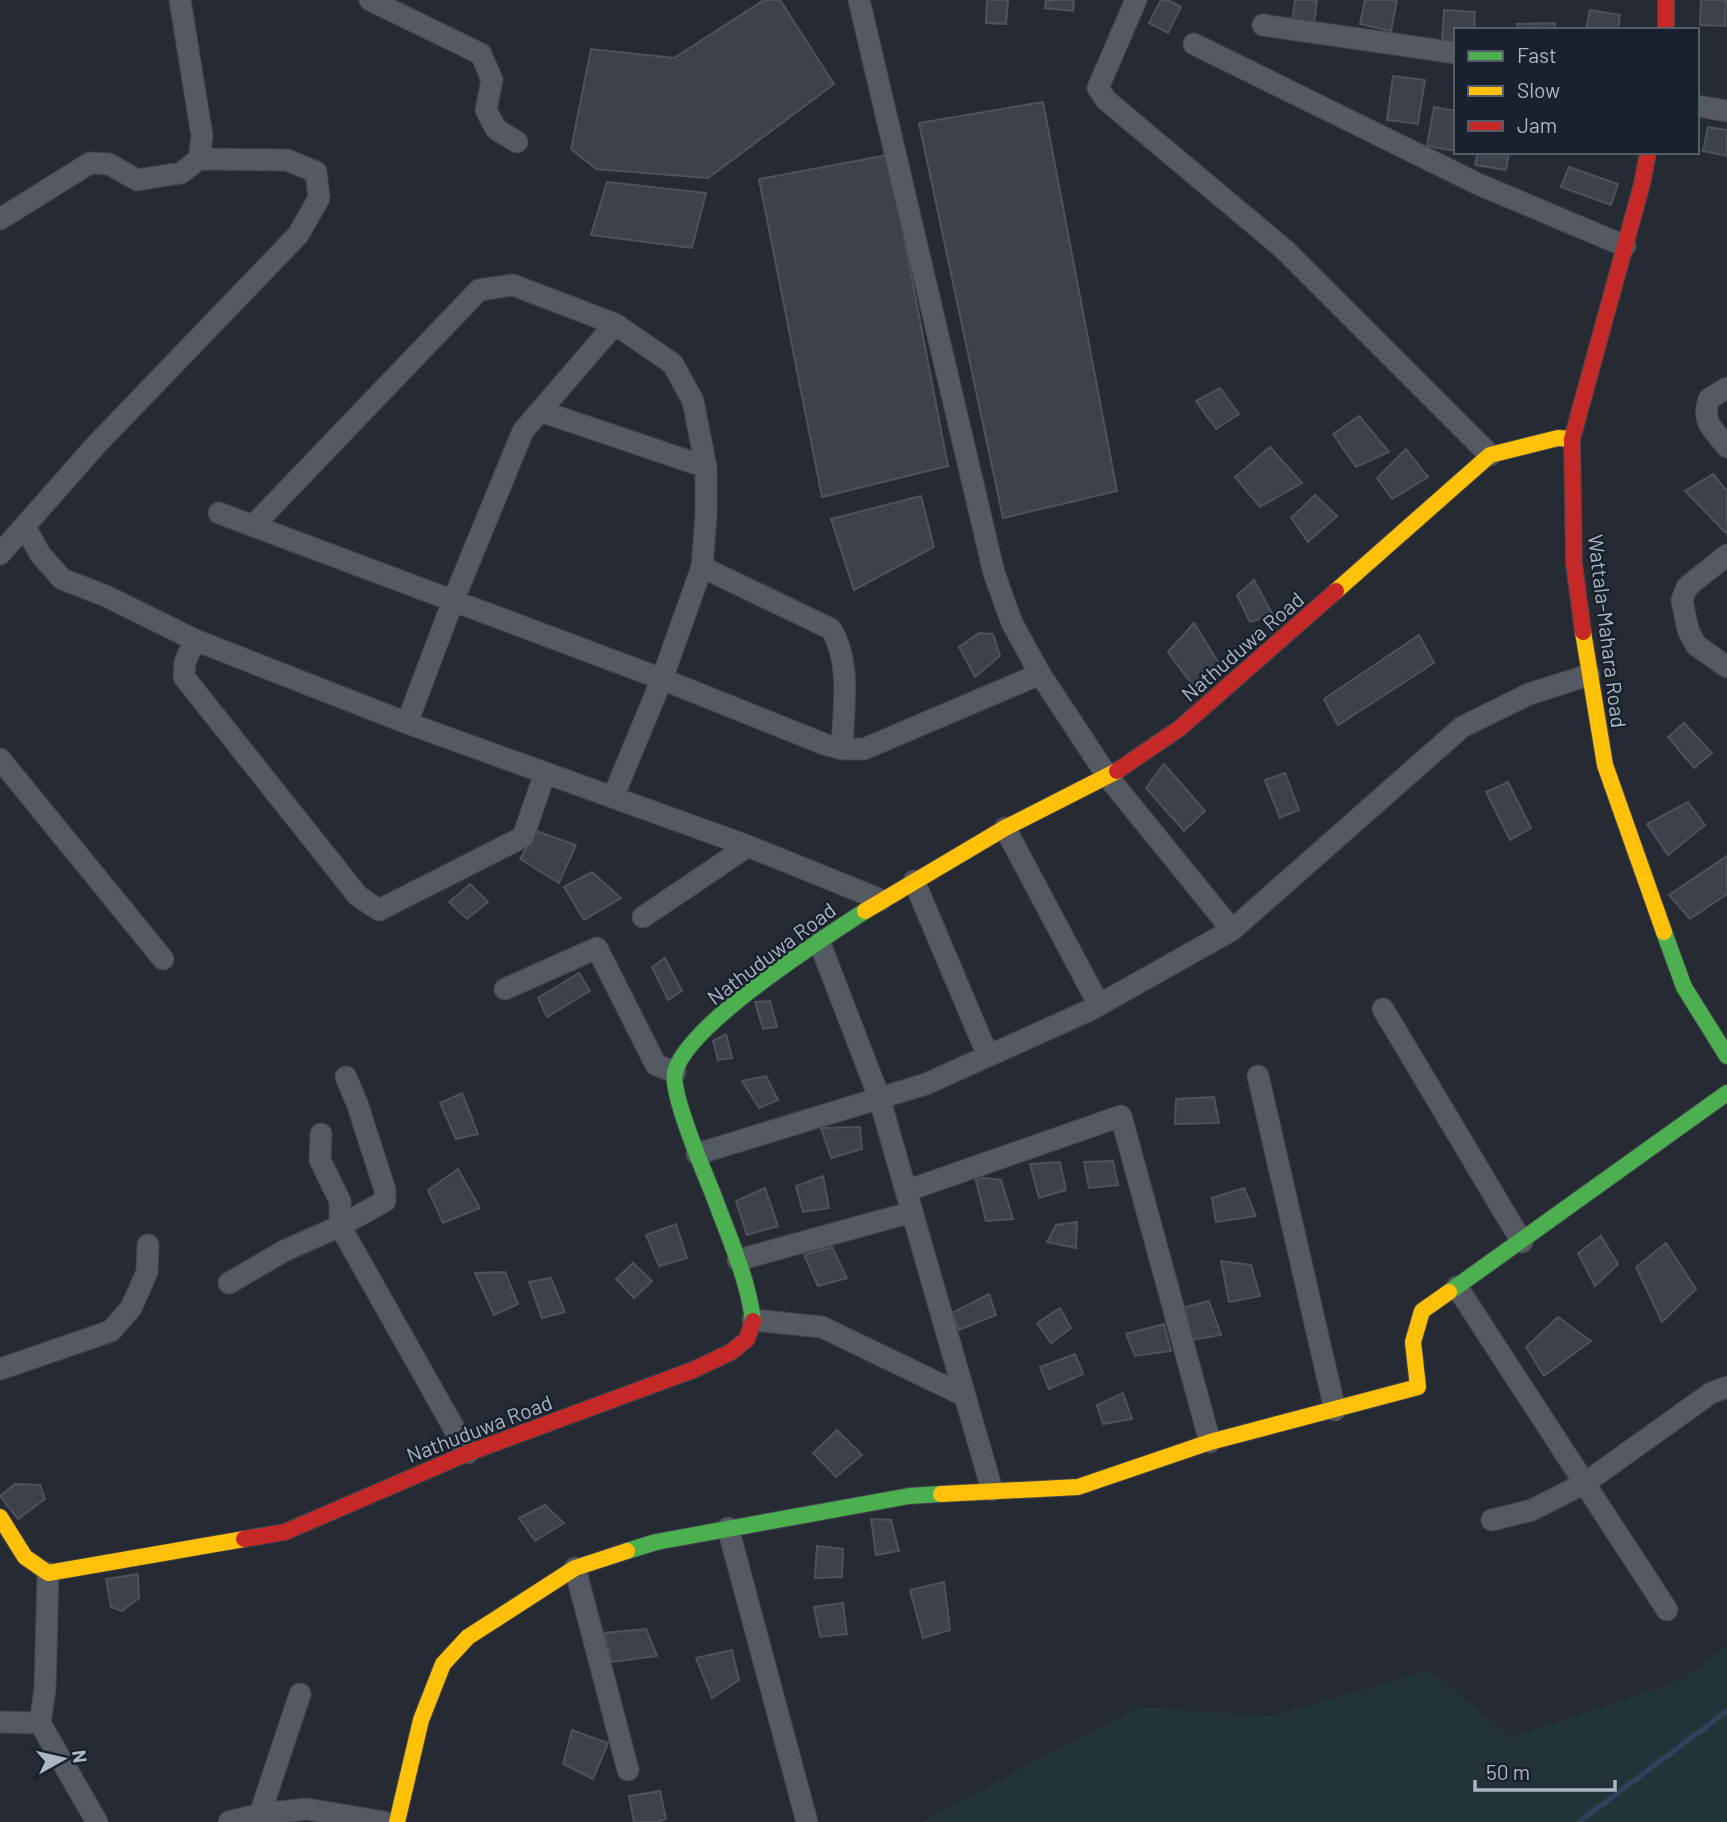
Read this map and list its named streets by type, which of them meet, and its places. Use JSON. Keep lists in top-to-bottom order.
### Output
{
  "streets": {
    "street": ["Wattala-Mahara Road", "Nathuduwa Road"]
  },
  "crossings": [
    ["Wattala-Mahara Road", "Nathuduwa Road"]
  ],
  "legend": ["Fast", "Slow", "Jam"],
  "scale_bar": "50 m",
  "north": "right"
}
